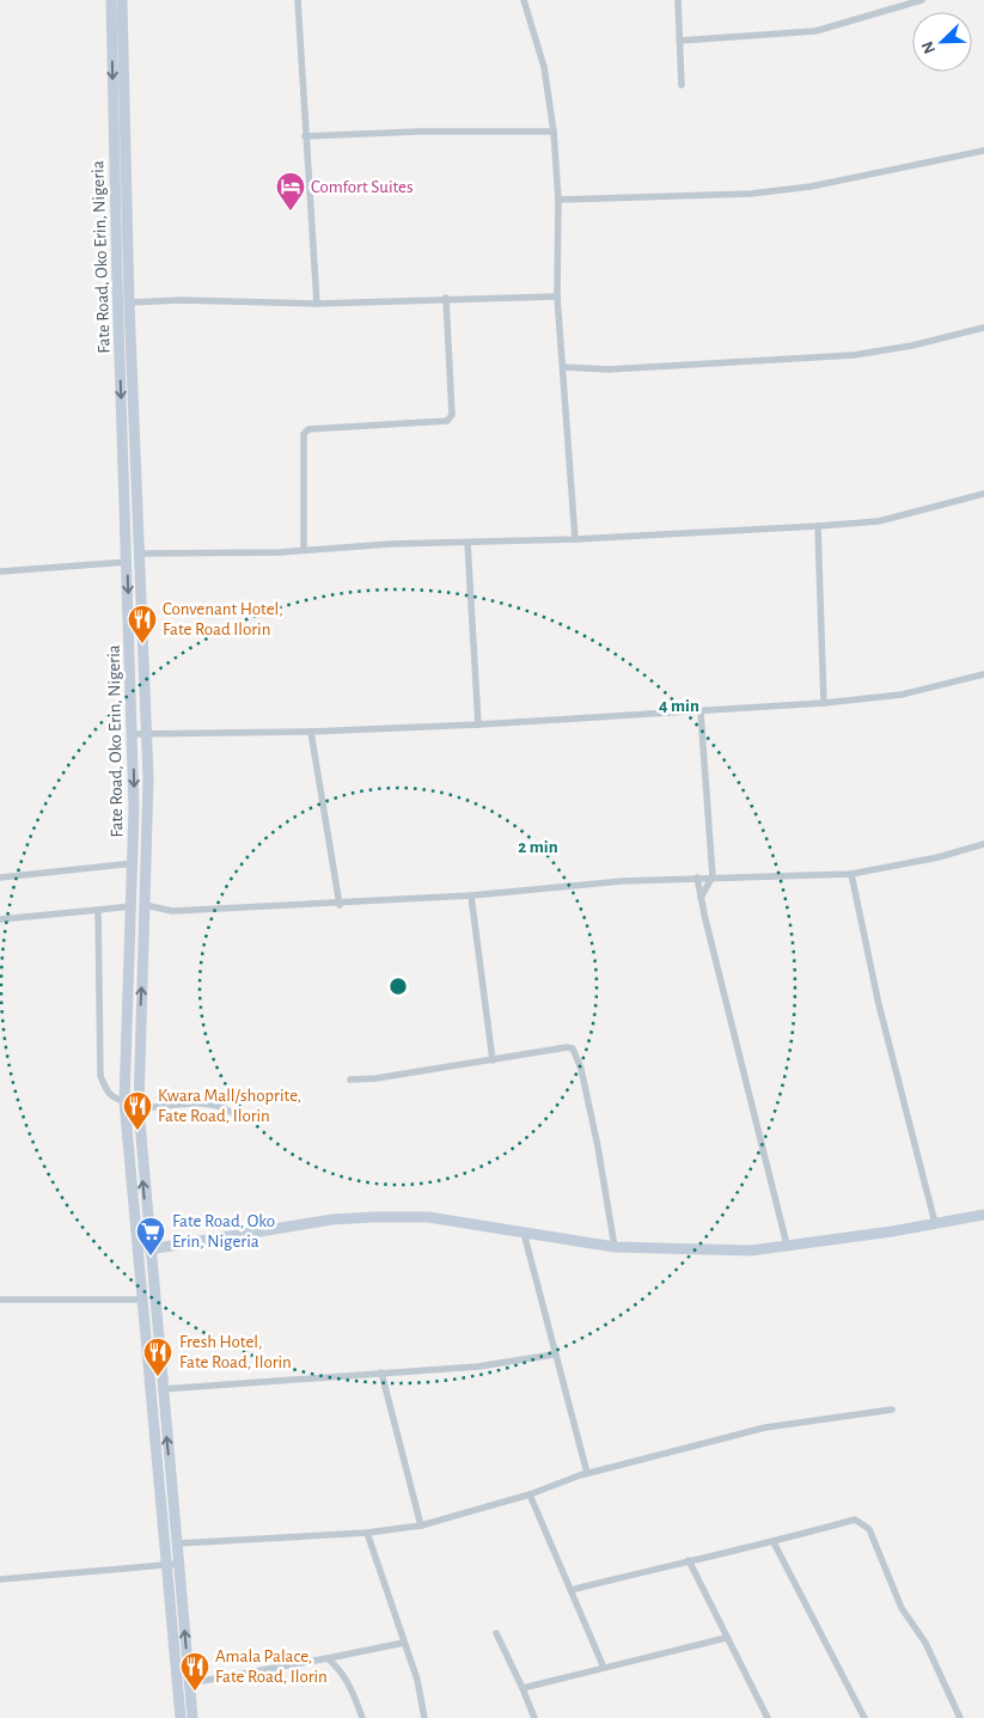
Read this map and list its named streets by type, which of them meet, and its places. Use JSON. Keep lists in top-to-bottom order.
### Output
{
  "streets": {
    "street": ["Fate Road, Oko Erin, Nigeria"]
  },
  "places": {
    "hotel": ["Comfort Suites"],
    "restaurant": [
      "Convenant Hotel, Fate Road Ilorin",
      "Kwara Mall/shoprite, Fate Road, Ilorin",
      "Fresh Hotel, Fate Road, Ilorin",
      "Amala Palace, Fate Road, Ilorin"
    ],
    "supermarket": ["Fate Road, Oko Erin, Nigeria"]
  },
  "north": "bottom left",
  "rings": ["4 min", "2 min"]
}
